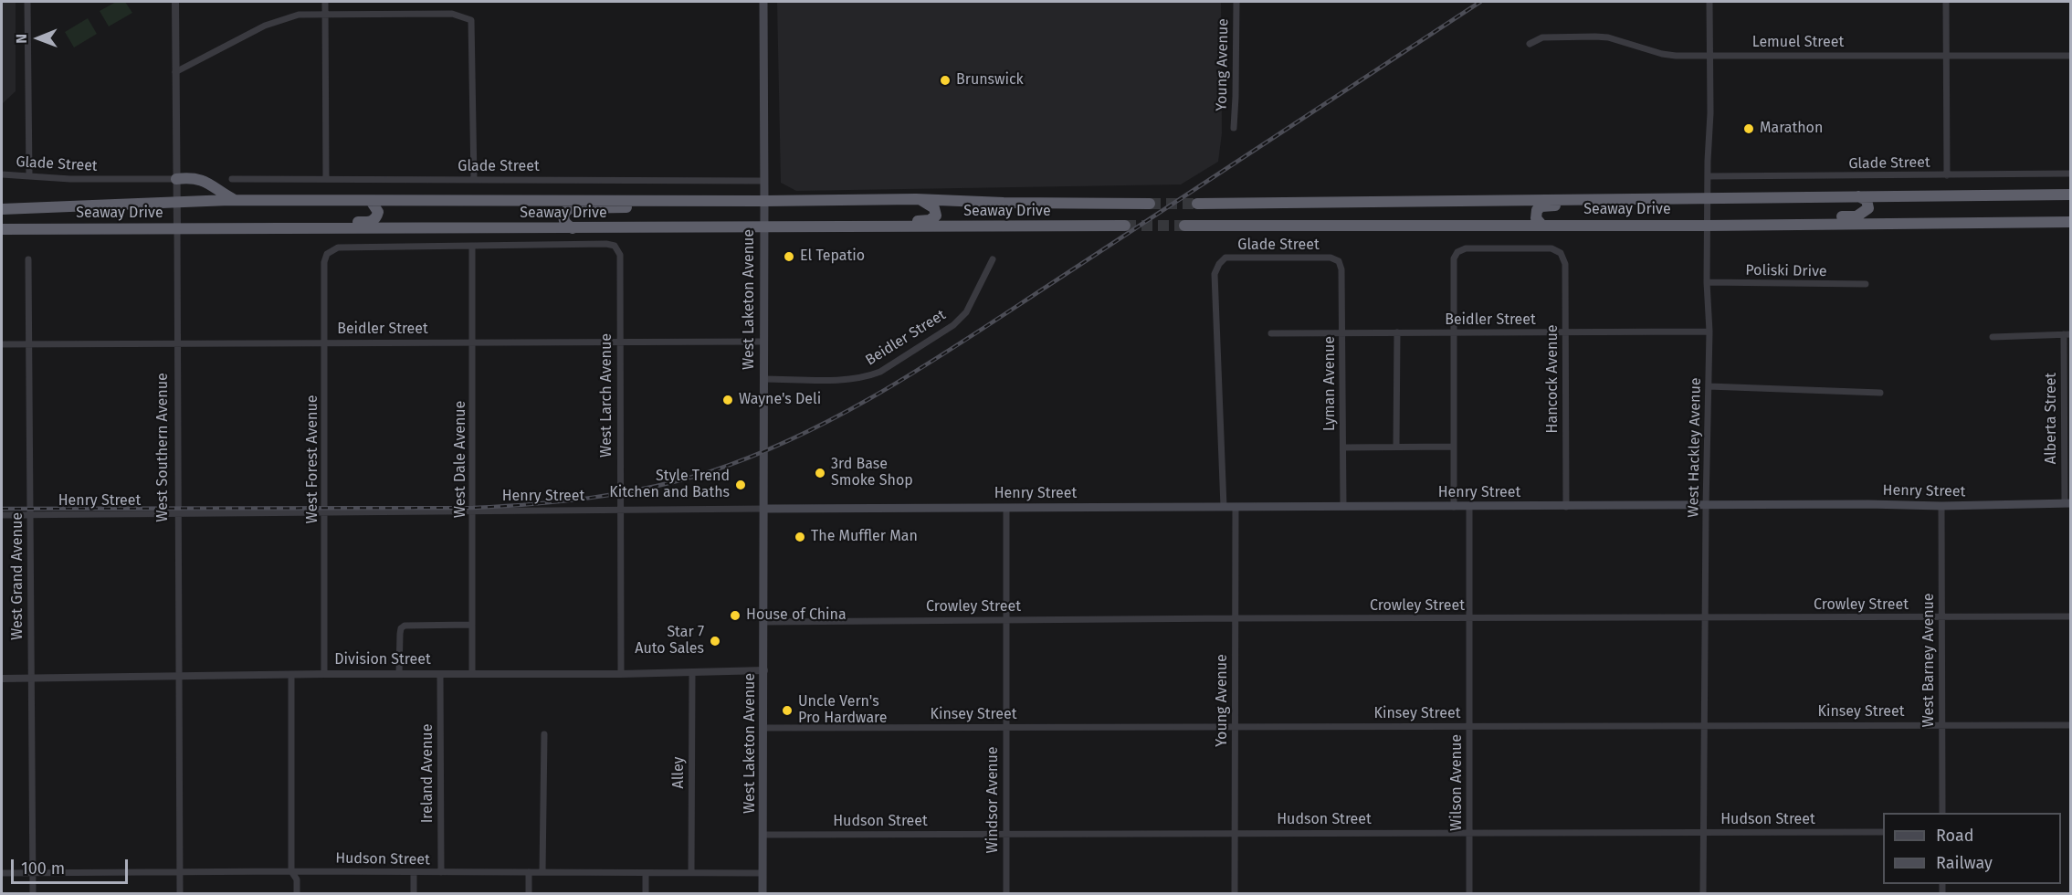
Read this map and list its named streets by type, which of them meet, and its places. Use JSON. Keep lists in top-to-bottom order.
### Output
{
  "streets": {
    "highway": ["Seaway Drive"],
    "main road": ["West Laketon Avenue", "Henry Street"],
    "street": [
      "Lemuel Street",
      "Young Avenue",
      "Glade Street",
      "Poliski Drive",
      "Beidler Street",
      "Hancock Avenue",
      "Lyman Avenue",
      "West Larch Avenue",
      "Alberta Street",
      "West Southern Avenue",
      "West Hackley Avenue",
      "West Forest Avenue",
      "West Dale Avenue",
      "West Grand Avenue",
      "Crowley Street",
      "Division Street",
      "West Barney Avenue",
      "Kinsey Street",
      "Alley",
      "Ireland Avenue",
      "Wilson Avenue",
      "Windsor Avenue",
      "Hudson Street"
    ]
  },
  "crossings": [
    ["Lemuel Street", "West Hackley Avenue"],
    ["Young Avenue", "Henry Street"],
    ["Young Avenue", "Crowley Street"],
    ["Young Avenue", "Kinsey Street"],
    ["Young Avenue", "Hudson Street"],
    ["Glade Street", "West Laketon Avenue"],
    ["Glade Street", "Lyman Avenue"],
    ["Glade Street", "West Southern Avenue"],
    ["Glade Street", "West Hackley Avenue"],
    ["Glade Street", "Henry Street"],
    ["Seaway Drive", "West Laketon Avenue"],
    ["Seaway Drive", "West Southern Avenue"],
    ["Seaway Drive", "West Hackley Avenue"],
    ["Poliski Drive", "West Hackley Avenue"],
    ["West Laketon Avenue", "Beidler Street"],
    ["West Laketon Avenue", "Henry Street"],
    ["West Laketon Avenue", "Crowley Street"],
    ["West Laketon Avenue", "Division Street"],
    ["West Laketon Avenue", "Kinsey Street"],
    ["West Laketon Avenue", "Hudson Street"],
    ["Beidler Street", "Hancock Avenue"],
    ["Beidler Street", "Lyman Avenue"],
    ["Beidler Street", "West Larch Avenue"],
    ["Beidler Street", "West Southern Avenue"],
    ["Beidler Street", "West Hackley Avenue"],
    ["Beidler Street", "West Forest Avenue"],
    ["Beidler Street", "West Dale Avenue"],
    ["Beidler Street", "West Grand Avenue"],
    ["Hancock Avenue", "Henry Street"],
    ["Lyman Avenue", "Henry Street"],
    ["West Larch Avenue", "West Forest Avenue"],
    ["West Larch Avenue", "West Dale Avenue"],
    ["West Larch Avenue", "Henry Street"],
    ["West Larch Avenue", "Division Street"],
    ["Alberta Street", "Henry Street"],
    ["West Southern Avenue", "Henry Street"],
    ["West Southern Avenue", "Division Street"],
    ["West Southern Avenue", "Hudson Street"],
    ["West Hackley Avenue", "Henry Street"],
    ["West Hackley Avenue", "Crowley Street"],
    ["West Hackley Avenue", "Kinsey Street"],
    ["West Hackley Avenue", "Hudson Street"],
    ["West Forest Avenue", "West Dale Avenue"],
    ["West Forest Avenue", "Henry Street"],
    ["West Forest Avenue", "Division Street"],
    ["West Dale Avenue", "Henry Street"],
    ["West Dale Avenue", "Division Street"],
    ["Henry Street", "West Grand Avenue"],
    ["Henry Street", "West Barney Avenue"],
    ["Henry Street", "Wilson Avenue"],
    ["Henry Street", "Windsor Avenue"],
    ["West Grand Avenue", "Division Street"],
    ["West Grand Avenue", "Hudson Street"],
    ["Crowley Street", "West Barney Avenue"],
    ["Crowley Street", "Wilson Avenue"],
    ["Crowley Street", "Windsor Avenue"],
    ["Division Street", "Alley"],
    ["Division Street", "Ireland Avenue"],
    ["West Barney Avenue", "Kinsey Street"],
    ["Kinsey Street", "Wilson Avenue"],
    ["Kinsey Street", "Windsor Avenue"],
    ["Alley", "Hudson Street"],
    ["Ireland Avenue", "Hudson Street"],
    ["Wilson Avenue", "Hudson Street"],
    ["Windsor Avenue", "Hudson Street"]
  ],
  "places": [
    "Brunswick",
    "Marathon",
    "El Tepatio",
    "Wayne's Deli",
    "3rd Base Smoke Shop",
    "Style Trend Kitchen and Baths",
    "The Muffler Man",
    "House of China",
    "Star 7 Auto Sales",
    "Uncle Vern's Pro Hardware"
  ],
  "legend": ["Road", "Railway"],
  "scale_bar": "100 m",
  "north": "left"
}
